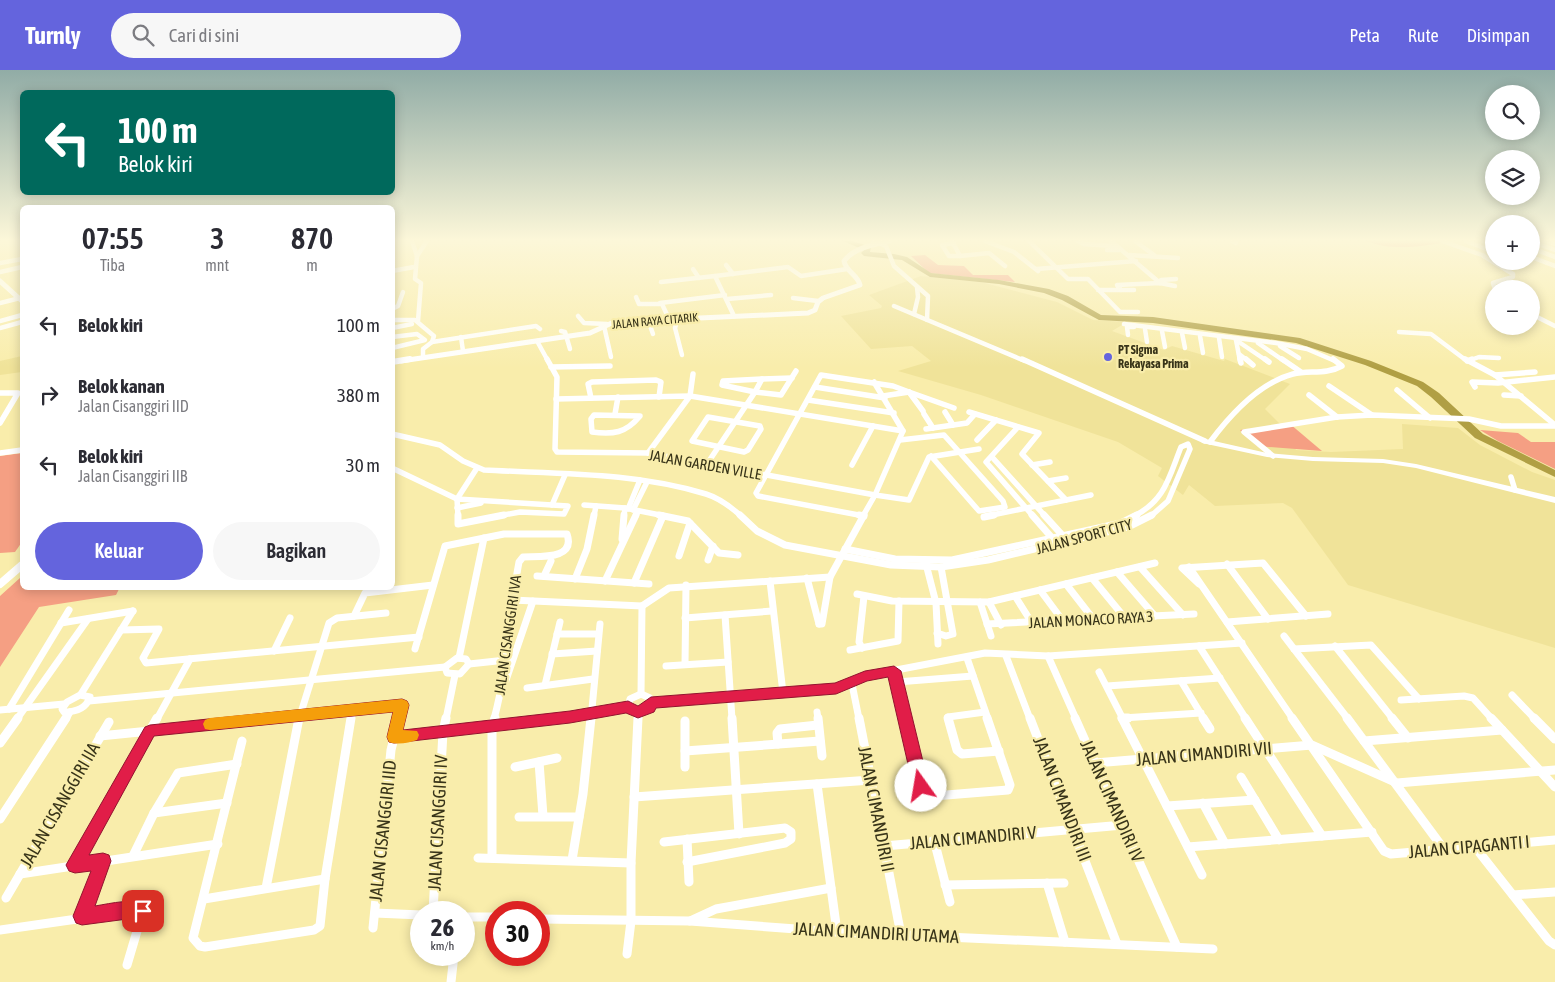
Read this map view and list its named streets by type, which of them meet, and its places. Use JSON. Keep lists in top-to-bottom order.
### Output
{
  "streets": {
    "street": [
      "JALAN RAYA CITARIK",
      "JALAN GARDEN VILLE",
      "JALAN SPORT CITY",
      "JALAN MONACO RAYA 3",
      "JALAN CISANGGIRI IVA",
      "JALAN CIMANDIRI VII",
      "JALAN CIMANDIRI III",
      "JALAN CIMANDIRI IV",
      "JALAN CISANGGIRI IIA",
      "JALAN CIMANDIRI II",
      "JALAN CISANGGIRI IV",
      "JALAN CISANGGIRI IID",
      "JALAN CIMANDIRI V",
      "JALAN CIPAGANTI I",
      "JALAN CIMANDIRI UTAMA"
    ]
  },
  "crossings": [
    ["JALAN RAYA CITARIK", "JALAN GARDEN VILLE"],
    ["JALAN CIMANDIRI VII", "JALAN CIMANDIRI IV"],
    ["JALAN CIMANDIRI III", "JALAN CIMANDIRI V"],
    ["JALAN CIMANDIRI III", "JALAN CIMANDIRI UTAMA"],
    ["JALAN CIMANDIRI IV", "JALAN CIMANDIRI V"],
    ["JALAN CIMANDIRI IV", "JALAN CIMANDIRI UTAMA"],
    ["JALAN CISANGGIRI IIA", "JALAN CISANGGIRI IID"],
    ["JALAN CIMANDIRI II", "JALAN CIMANDIRI V"],
    ["JALAN CIMANDIRI II", "JALAN CIMANDIRI UTAMA"]
  ],
  "places": ["PT Sigma Rekayasa Prima"],
  "page": {
    "header": "Turnly",
    "search": "Cari di sini",
    "nav": ["Peta", "Rute", "Disimpan"],
    "map_buttons": ["+", "−"],
    "turn": ["100 m", "Belok kiri"],
    "eta": [
      "07:55",
      "Tiba",
      "3",
      "mnt",
      "870",
      "m"
    ],
    "list": [
      {
        "name": "Belok kiri",
        "value": "100 m"
      },
      {
        "name": "Belok kanan",
        "note": "Jalan Cisanggiri IID",
        "value": "380 m"
      },
      {
        "name": "Belok kiri",
        "note": "Jalan Cisanggiri IIB",
        "value": "30 m"
      }
    ],
    "buttons": ["Keluar", "Bagikan"],
    "speed": "26 km/h",
    "limit": "30"
  }
}
